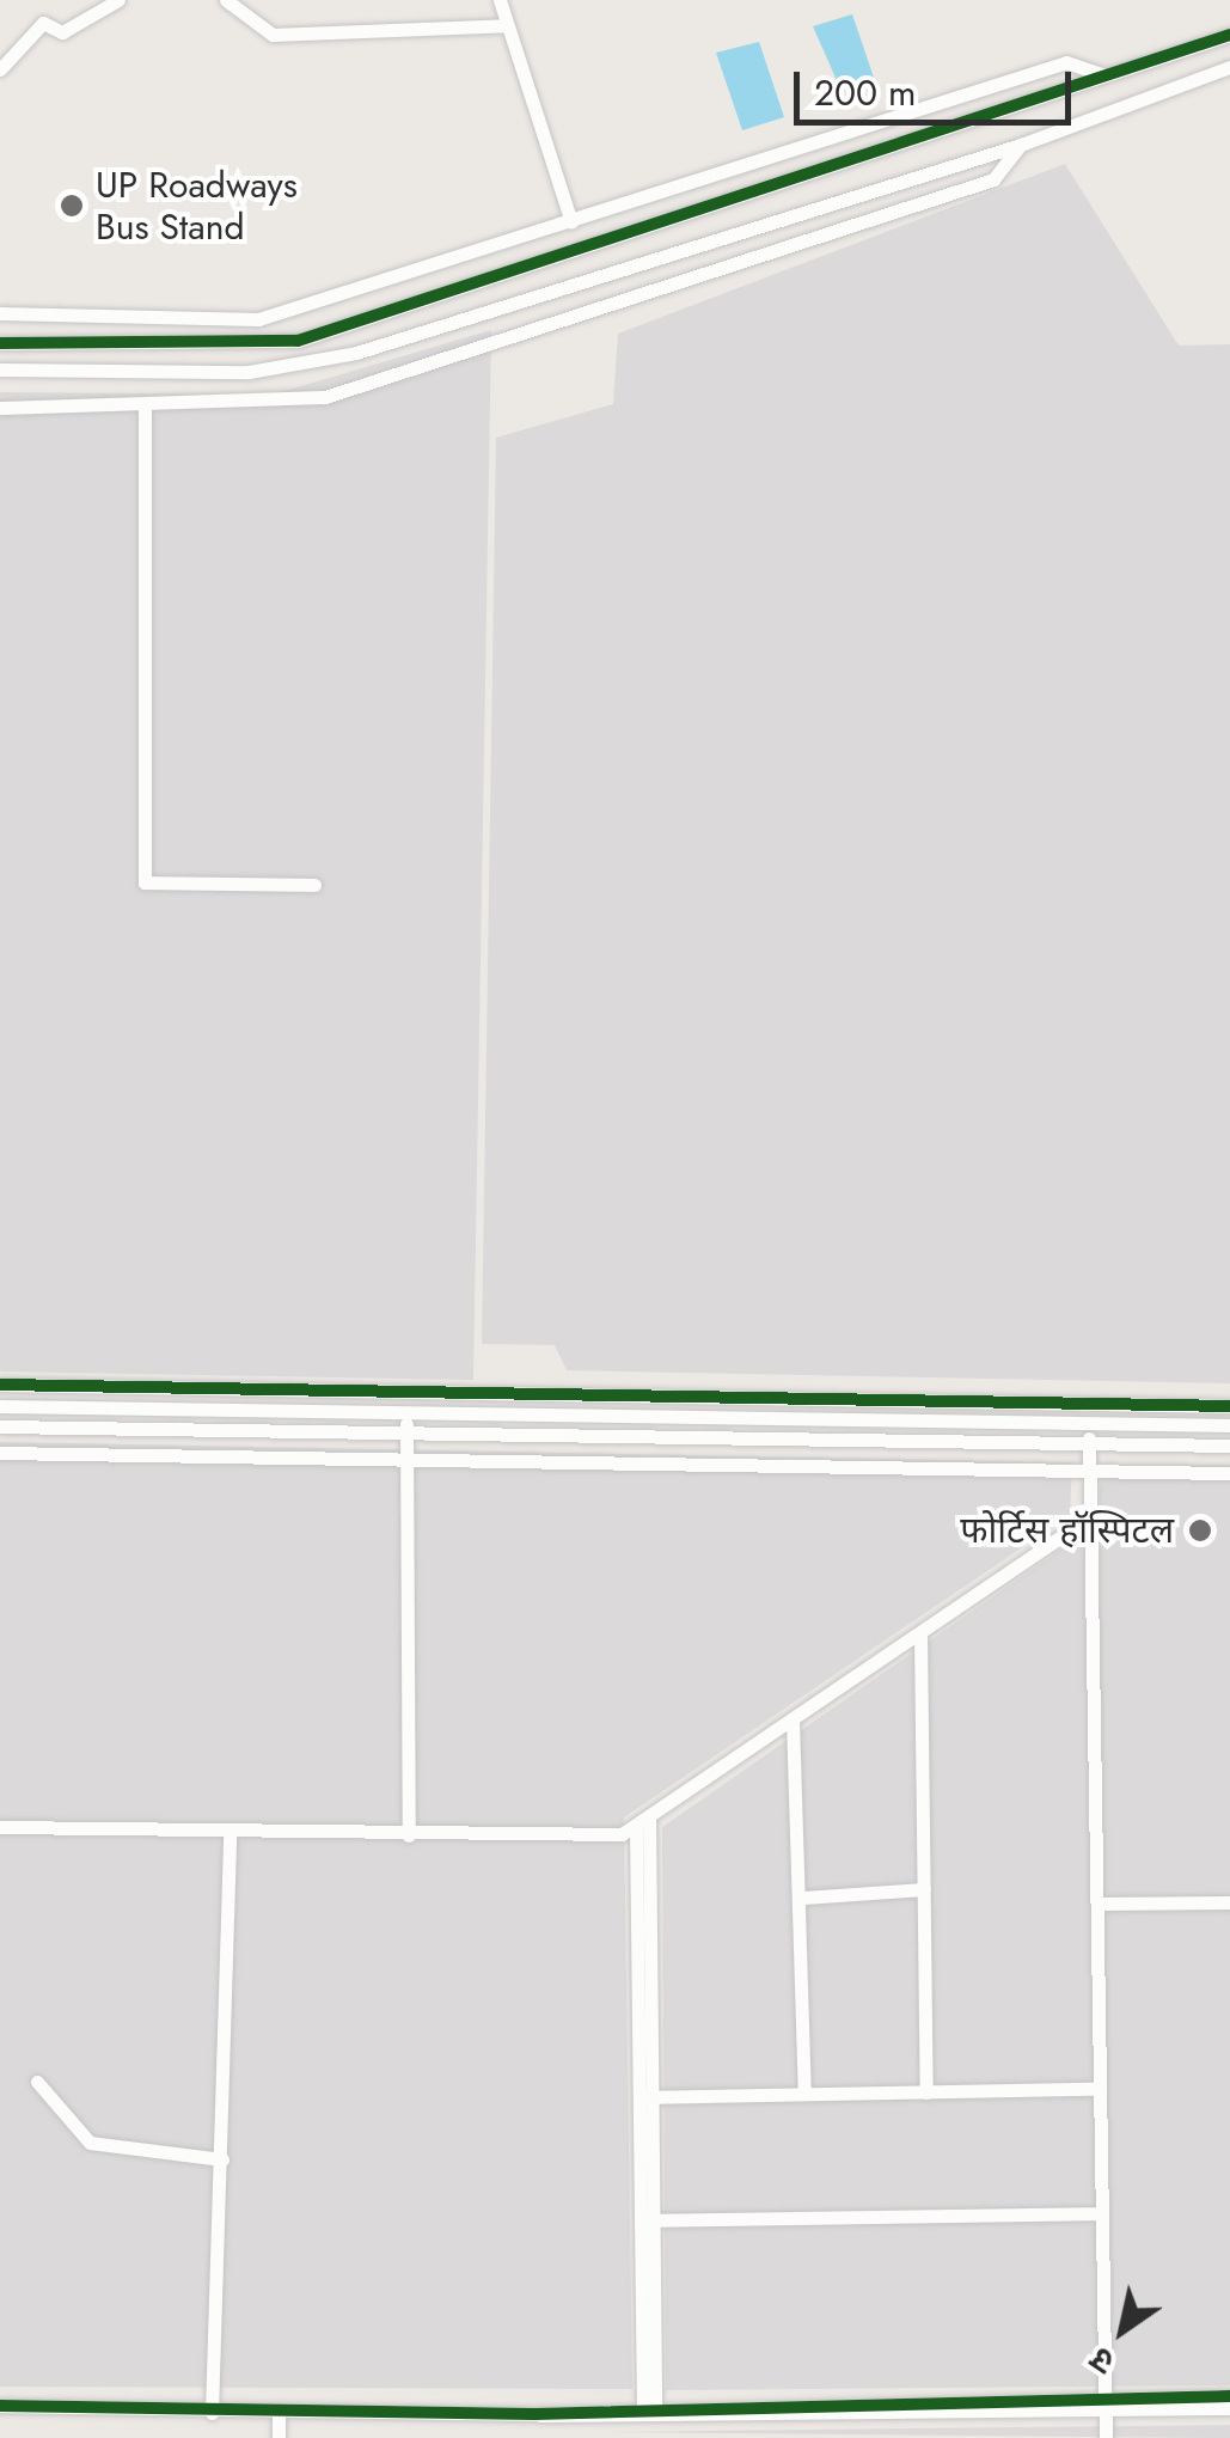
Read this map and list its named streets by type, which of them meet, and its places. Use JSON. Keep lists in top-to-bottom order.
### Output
{
  "places": ["UP Roadways Bus Stand", "फोर्टिस हॉस्पिटल"],
  "scale_bar": "200 m",
  "north": "bottom left"
}
